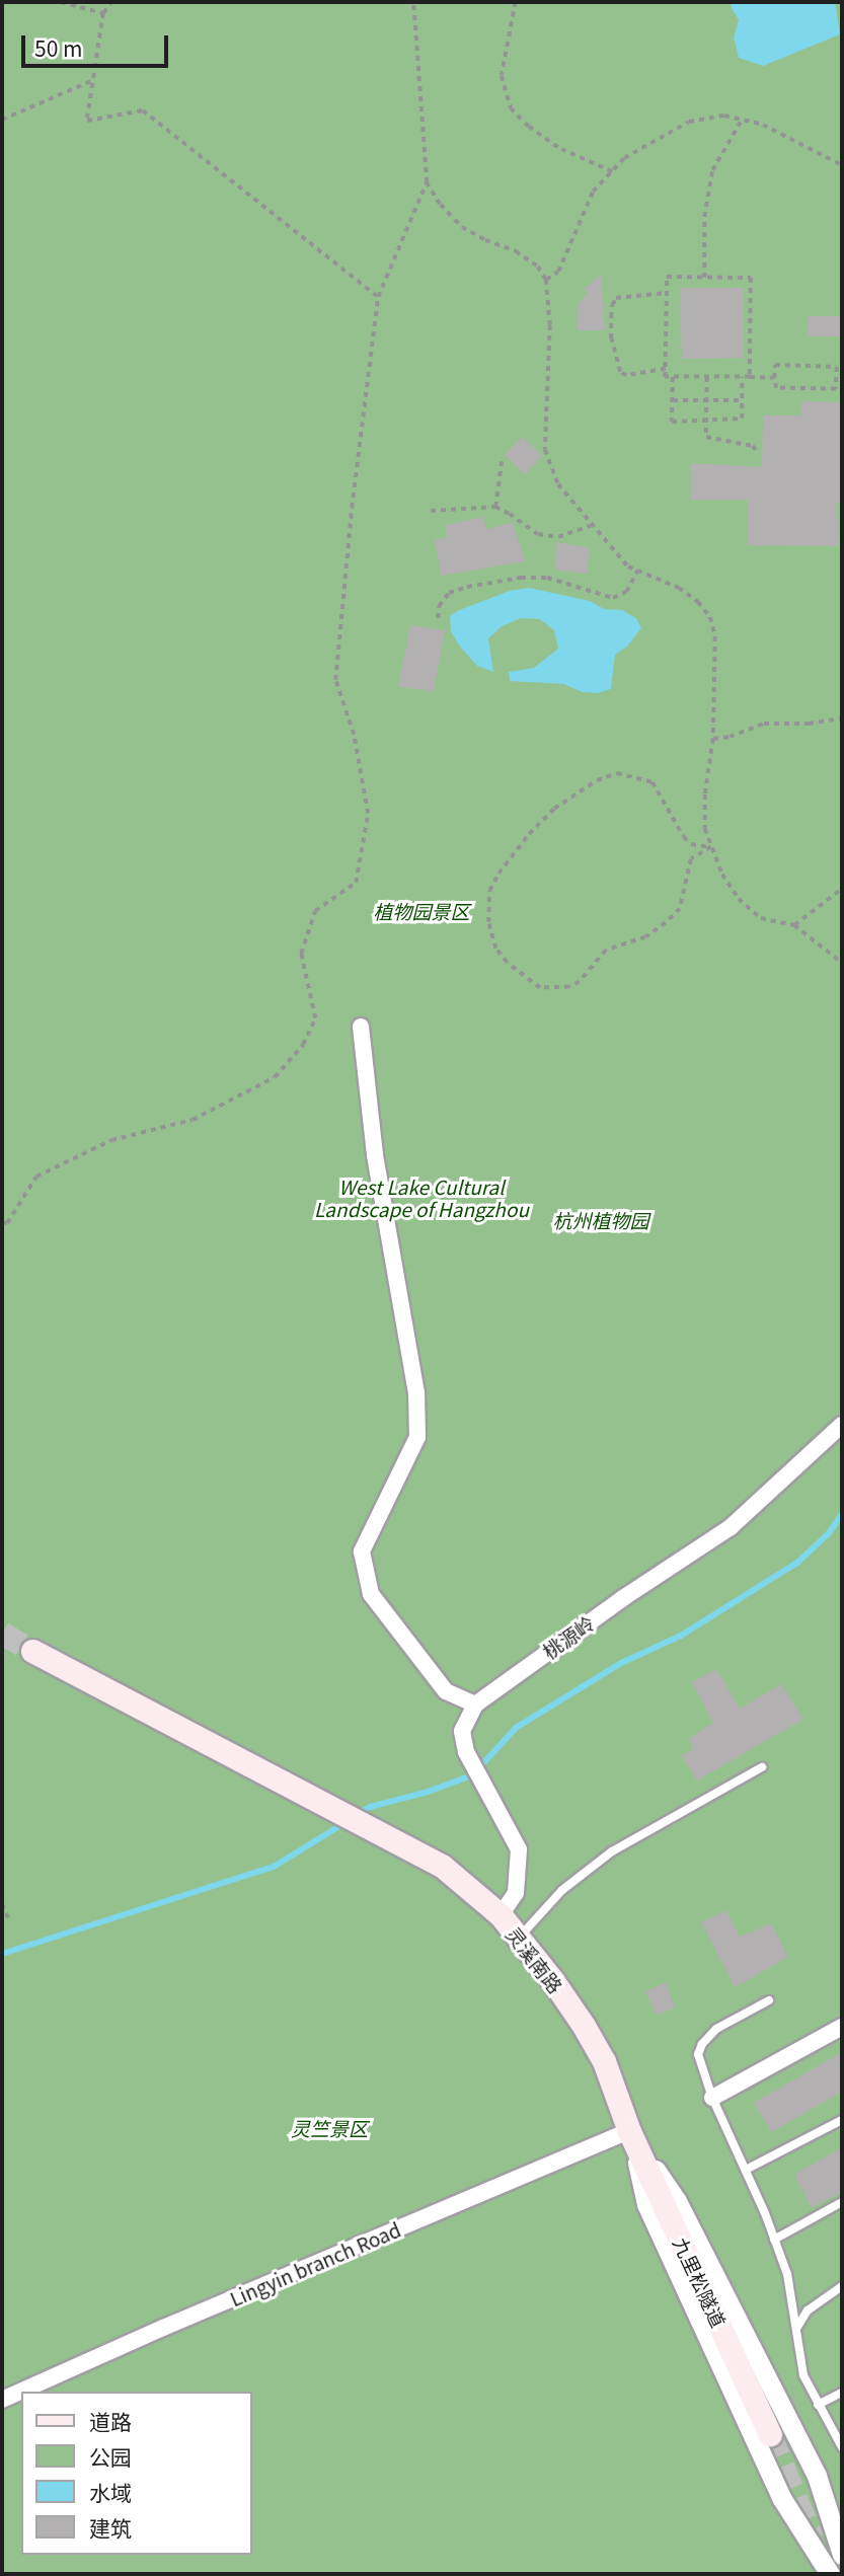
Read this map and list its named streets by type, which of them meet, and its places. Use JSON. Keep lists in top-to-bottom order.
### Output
{
  "streets": {
    "main road": ["灵溪南路", "九里松隧道"],
    "street": ["桃源岭", "Lingyin branch Road"]
  },
  "crossings": [
    ["灵溪南路", "Lingyin branch Road"],
    ["灵溪南路", "九里松隧道"],
    ["Lingyin branch Road", "九里松隧道"]
  ],
  "parks": [
    "植物园景区",
    "West Lake Cultural Landscape of Hangzhou",
    "杭州植物园",
    "灵竺景区"
  ],
  "legend": [
    "道路",
    "公园",
    "水域",
    "建筑"
  ],
  "scale_bar": "50 m"
}
